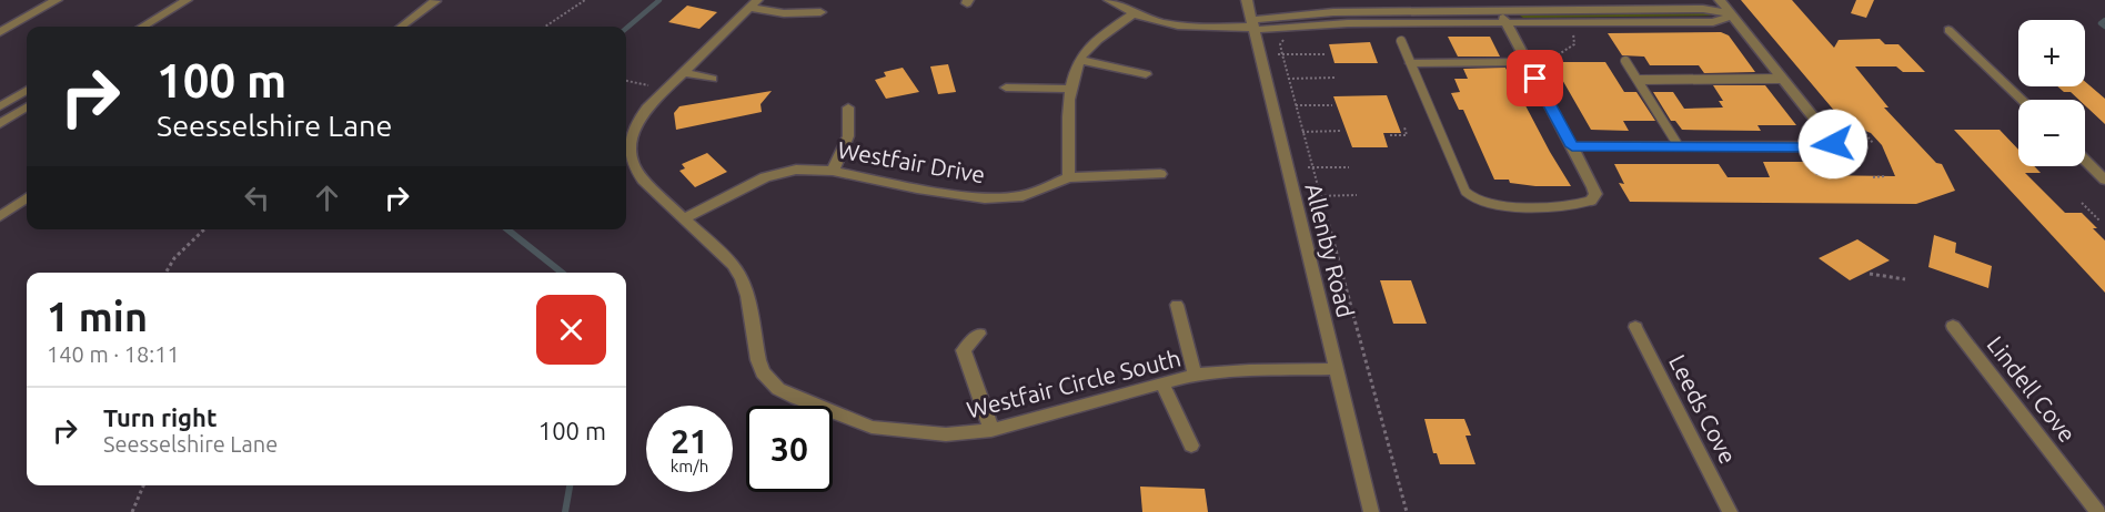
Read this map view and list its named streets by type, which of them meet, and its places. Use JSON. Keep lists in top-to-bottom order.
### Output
{
  "streets": {
    "street": [
      "Westfair Drive",
      "Allenby Road",
      "Westfair Circle South",
      "Lindell Cove",
      "Leeds Cove"
    ]
  },
  "crossings": [
    ["Westfair Drive", "Westfair Circle South"],
    ["Allenby Road", "Westfair Circle South"]
  ],
  "page": {
    "map_buttons": ["+", "−"],
    "turn": ["100 m", "Seesselshire Lane"],
    "heading": ["1 min", "140 m · 18:11"],
    "list": [
      {
        "name": "Turn right",
        "note": "Seesselshire Lane",
        "value": "100 m"
      }
    ],
    "speed": "21 km/h",
    "limit": "30"
  }
}
